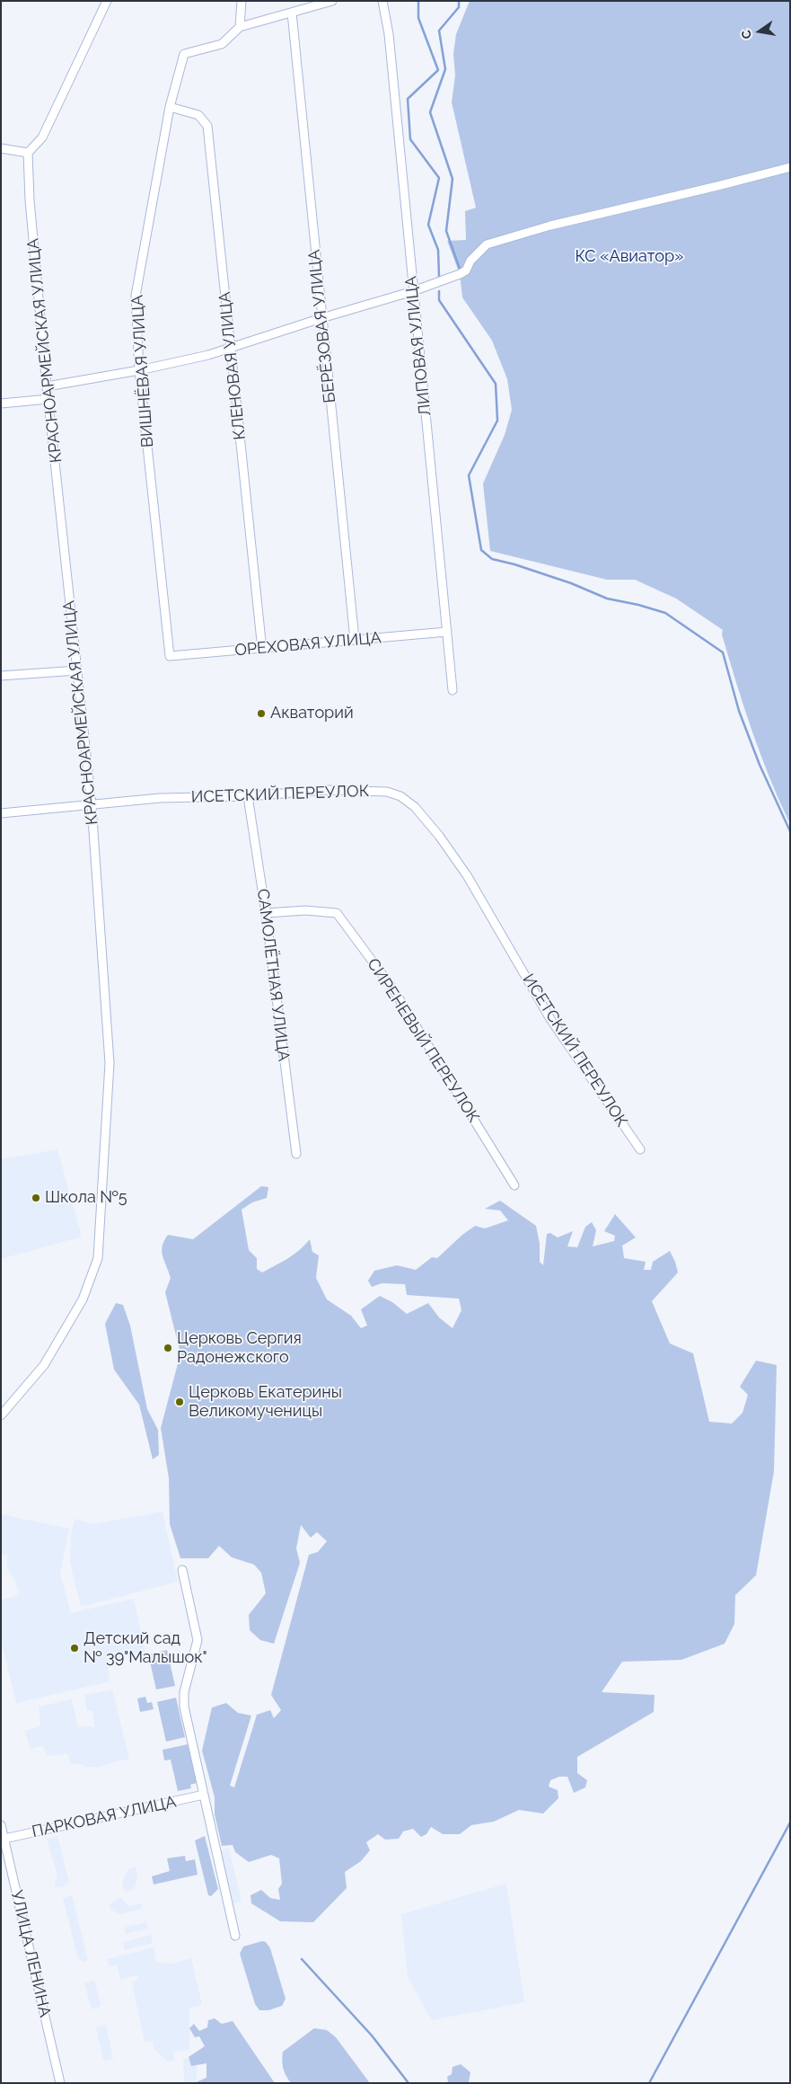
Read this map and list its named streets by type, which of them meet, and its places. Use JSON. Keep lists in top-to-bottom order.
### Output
{
  "streets": {
    "street": [
      "БЕРЁЗОВАЯ УЛИЦА",
      "ЛИПОВАЯ УЛИЦА",
      "КРАСНОАРМЕЙСКАЯ УЛИЦА",
      "КЛЕНОВАЯ УЛИЦА",
      "ВИШНЁВАЯ УЛИЦА",
      "ОРЕХОВАЯ УЛИЦА",
      "ИСЕТСКИЙ ПЕРЕУЛОК",
      "САМОЛЁТНАЯ УЛИЦА",
      "СИРЕНЕВЫЙ ПЕРЕУЛОК",
      "ПАРКОВАЯ УЛИЦА",
      "УЛИЦА ЛЕНИНА"
    ]
  },
  "crossings": [
    ["БЕРЁЗОВАЯ УЛИЦА", "ОРЕХОВАЯ УЛИЦА"],
    ["ЛИПОВАЯ УЛИЦА", "ОРЕХОВАЯ УЛИЦА"],
    ["КРАСНОАРМЕЙСКАЯ УЛИЦА", "ИСЕТСКИЙ ПЕРЕУЛОК"],
    ["КЛЕНОВАЯ УЛИЦА", "ВИШНЁВАЯ УЛИЦА"],
    ["КЛЕНОВАЯ УЛИЦА", "ОРЕХОВАЯ УЛИЦА"],
    ["ВИШНЁВАЯ УЛИЦА", "ОРЕХОВАЯ УЛИЦА"],
    ["ИСЕТСКИЙ ПЕРЕУЛОК", "САМОЛЁТНАЯ УЛИЦА"],
    ["САМОЛЁТНАЯ УЛИЦА", "СИРЕНЕВЫЙ ПЕРЕУЛОК"],
    ["ПАРКОВАЯ УЛИЦА", "УЛИЦА ЛЕНИНА"]
  ],
  "parks": ["КС «Авиатор»"],
  "places": [
    "Акваторий",
    "Школа №5",
    "Церковь Сергия Радонежского",
    "Церковь Екатерины Великомученицы",
    "Детский сад № 39\"Малышок\""
  ],
  "north": "left"
}
